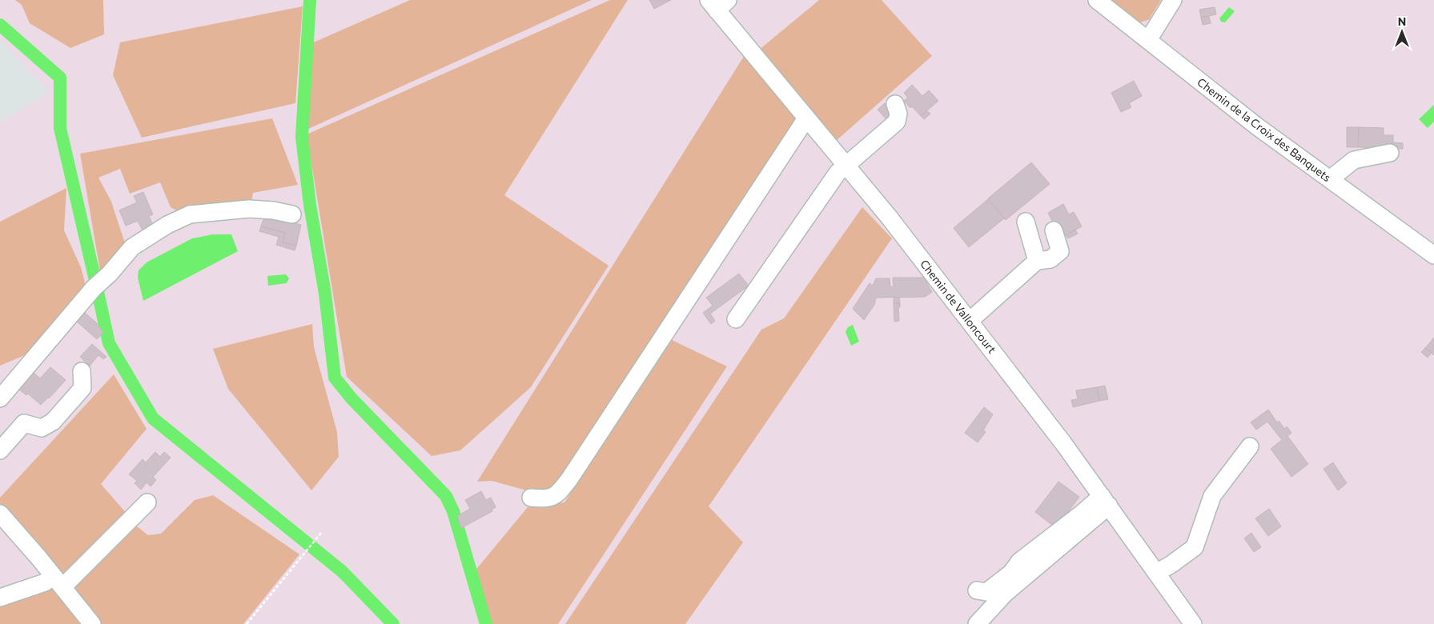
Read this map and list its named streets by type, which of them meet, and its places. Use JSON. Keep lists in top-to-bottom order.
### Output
{
  "streets": {
    "street": ["Chemin de la Croix des Banquets", "Chemin de Valloncourt"]
  },
  "north": "top"
}
